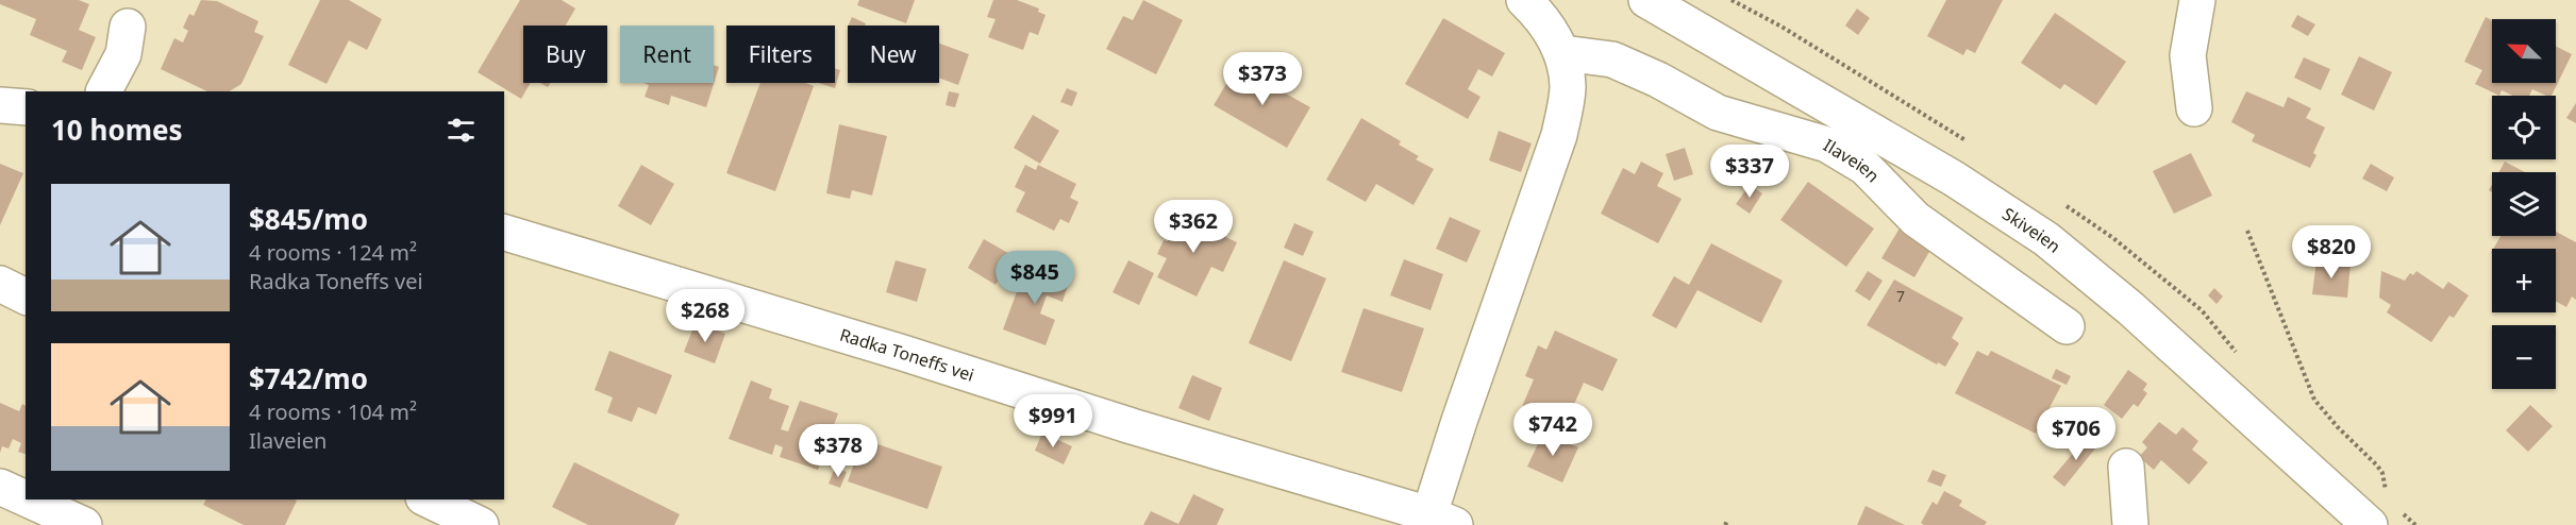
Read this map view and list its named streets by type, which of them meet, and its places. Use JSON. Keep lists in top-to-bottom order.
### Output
{
  "streets": {
    "street": ["Ilaveien", "Skiveien", "Radka Toneffs vei"]
  },
  "house_numbers": ["7"],
  "north": "top left",
  "page": {
    "map_buttons": ["+", "−"],
    "chip": [
      "Buy",
      "Rent",
      "Filters",
      "New"
    ],
    "price": [
      "$373",
      "$337",
      "$362",
      "$820",
      "$845",
      "$268",
      "$991",
      "$742",
      "$706",
      "$378"
    ],
    "heading": "10 homes",
    "list": [
      {
        "name": "$845/mo",
        "note": "4 rooms · 124 m² · Radka Toneffs vei"
      },
      {
        "name": "$742/mo",
        "note": "4 rooms · 104 m² · Ilaveien"
      }
    ]
  }
}
